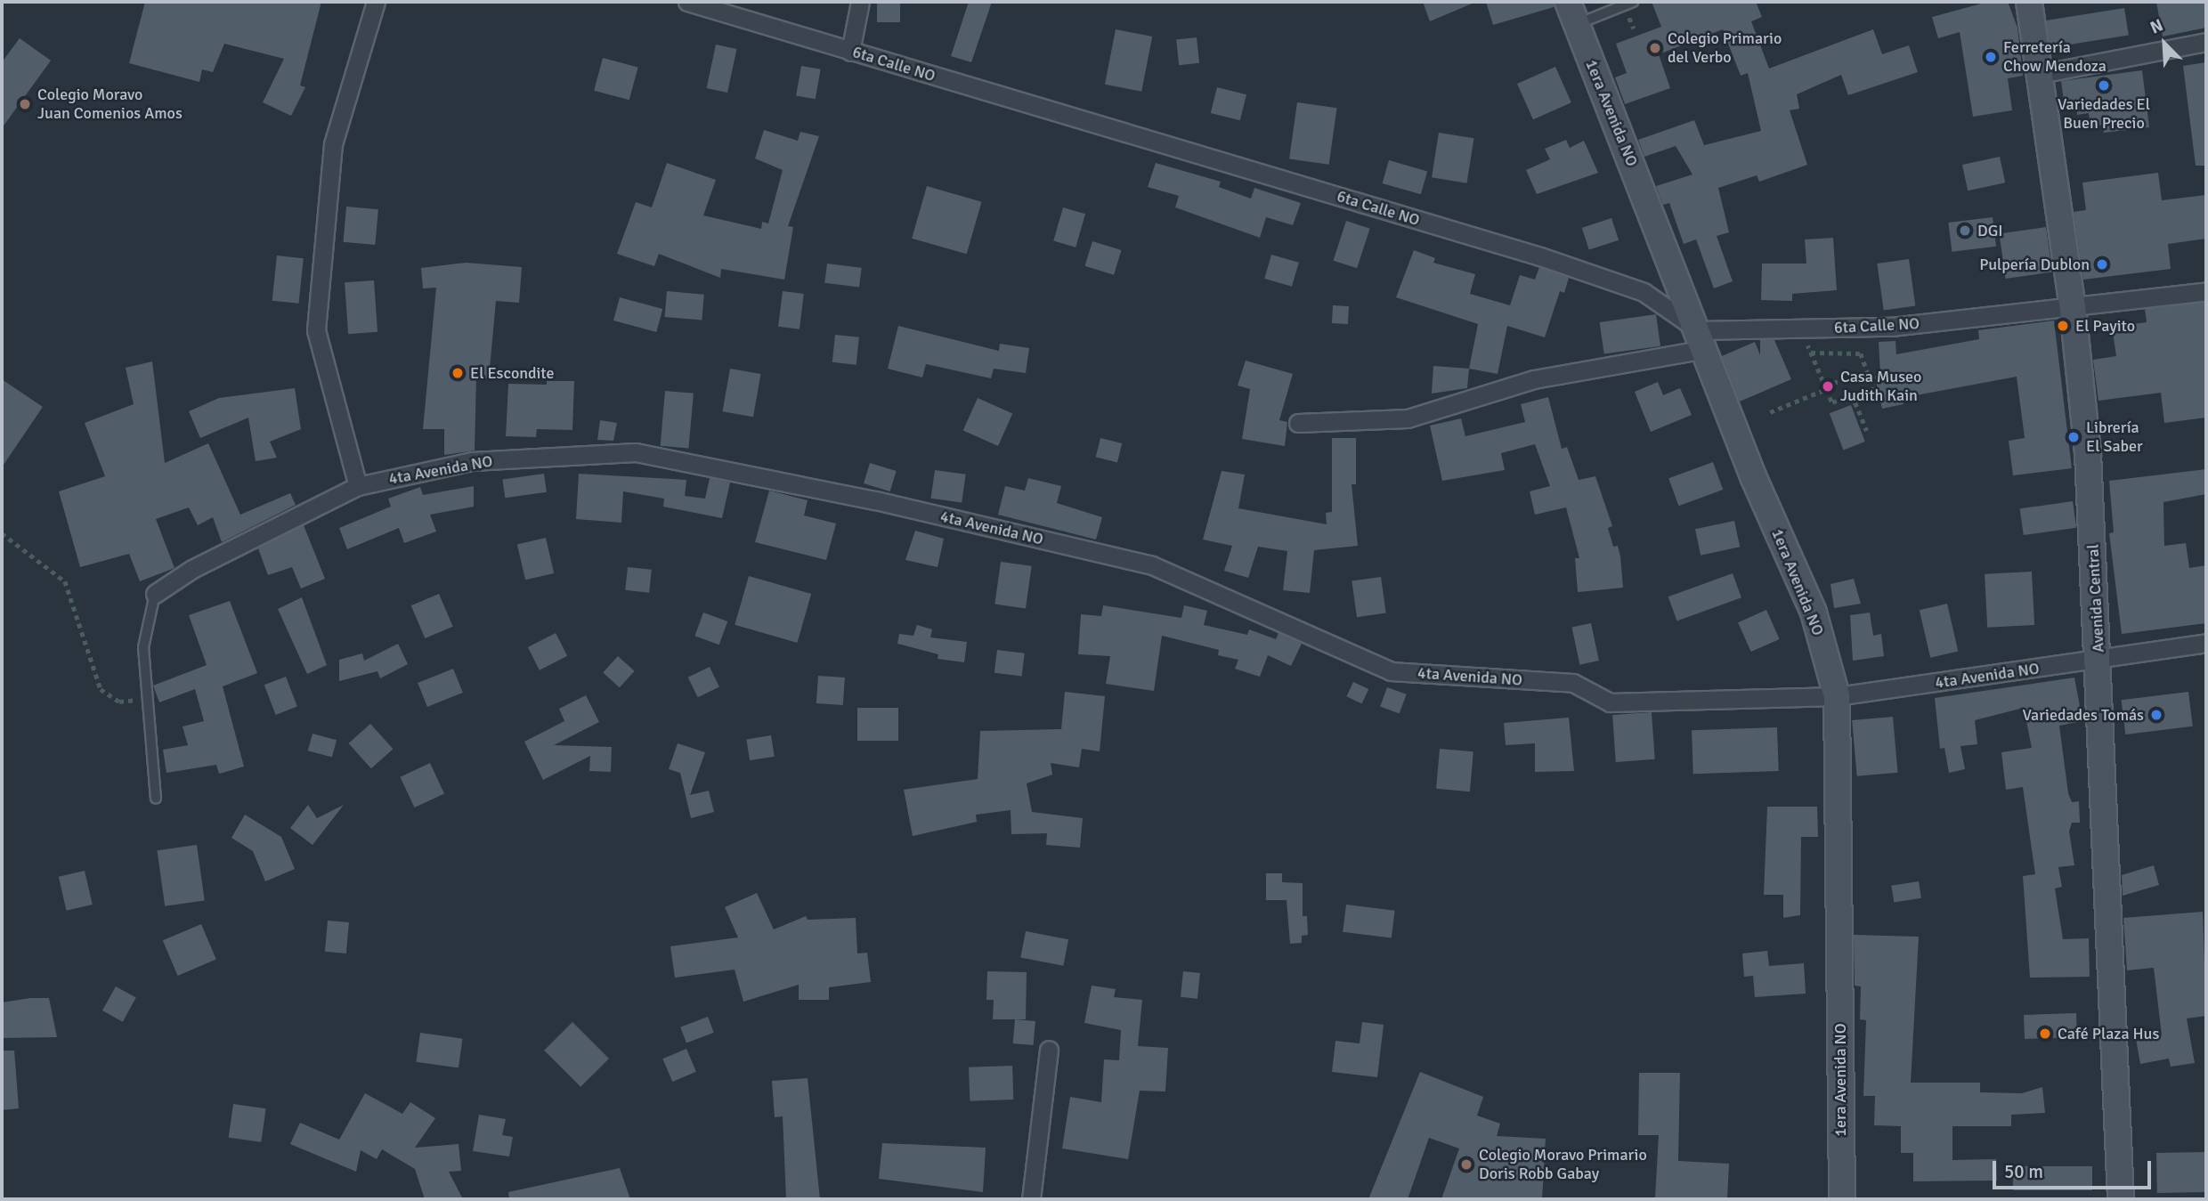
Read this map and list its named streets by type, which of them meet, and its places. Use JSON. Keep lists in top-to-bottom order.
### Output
{
  "streets": {
    "street": [
      "6ta Calle NO",
      "1era Avenida NO",
      "4ta Avenida NO",
      "Avenida Central"
    ]
  },
  "crossings": [
    ["6ta Calle NO", "1era Avenida NO"],
    ["6ta Calle NO", "Avenida Central"],
    ["1era Avenida NO", "4ta Avenida NO"],
    ["4ta Avenida NO", "Avenida Central"]
  ],
  "places": [
    "Colegio Primario del Verbo",
    "Ferretería Chow Mendoza",
    "Variedades El Buen Precio",
    "Colegio Moravo Juan Comenios Amos",
    "DGI",
    "Pulpería Dublon",
    "El Payito",
    "El Escondite",
    "Casa Museo Judith Kain",
    "Librería El Saber",
    "Variedades Tomás",
    "Café Plaza Hus",
    "Colegio Moravo Primario Doris Robb Gabay"
  ],
  "scale_bar": "50 m",
  "north": "top left"
}
